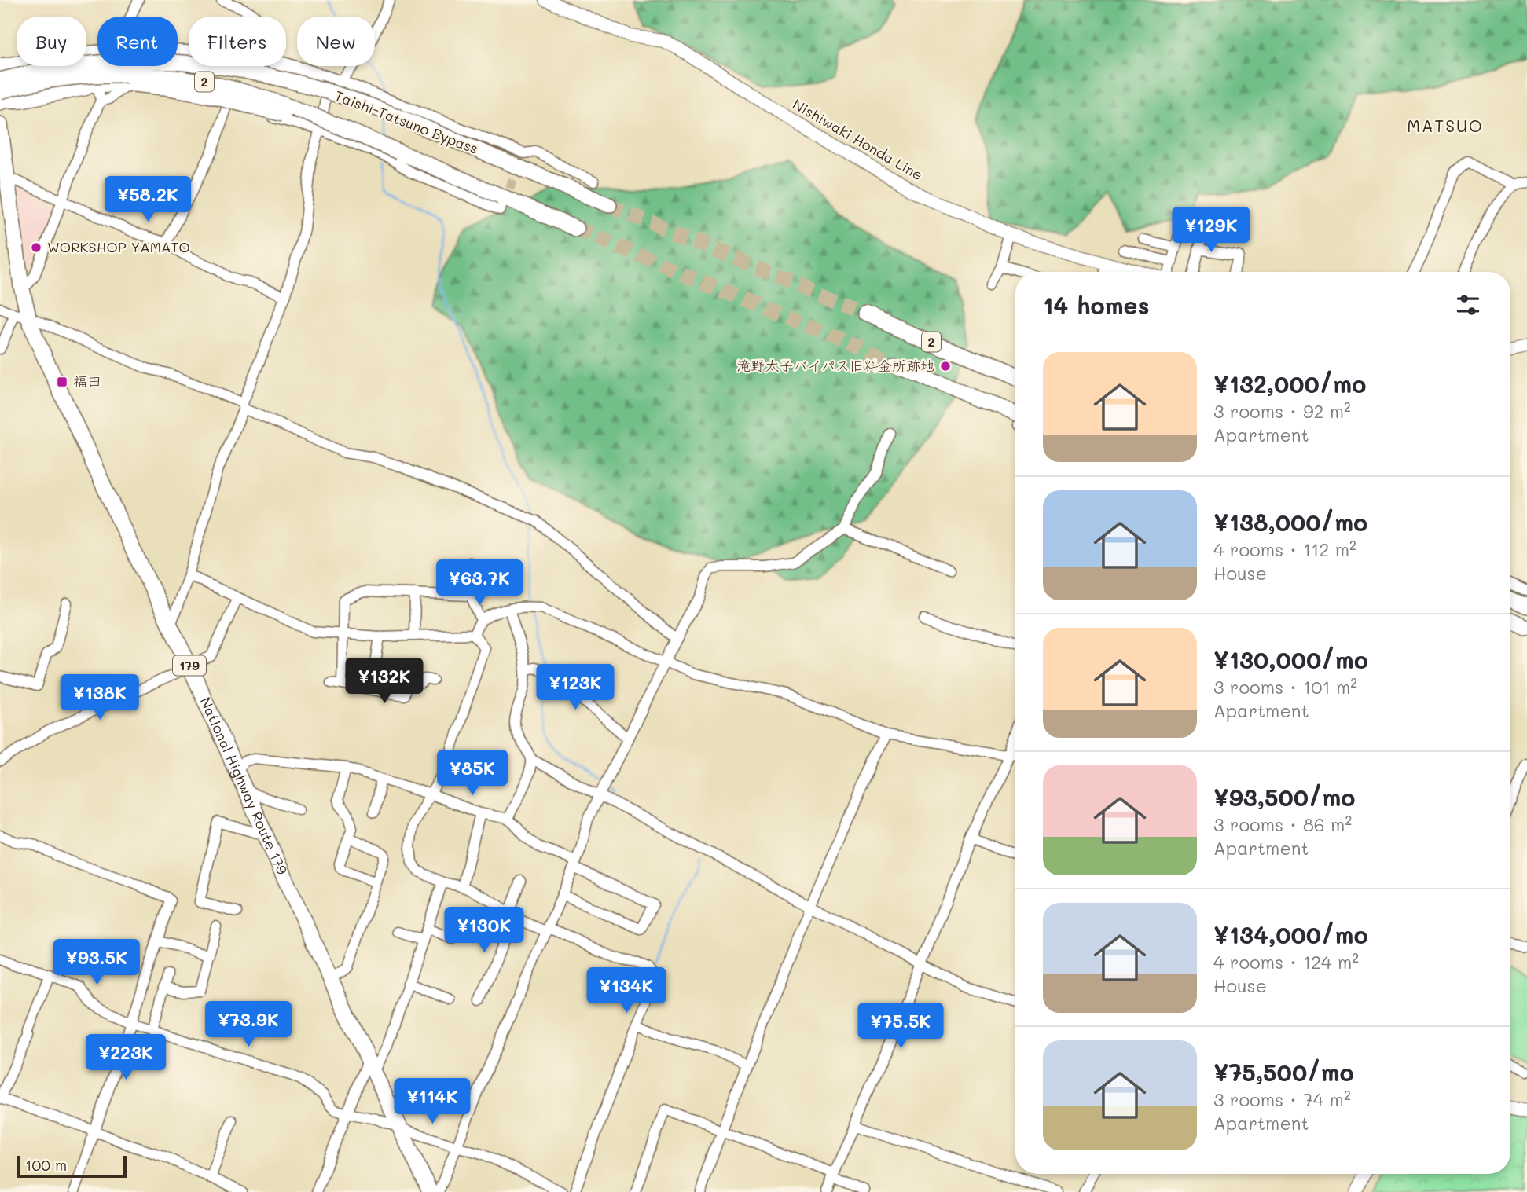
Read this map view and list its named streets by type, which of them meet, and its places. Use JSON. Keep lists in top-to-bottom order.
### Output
{
  "streets": {
    "highway": [
      "2",
      "Taishi-Tatsuno Bypass",
      "179",
      "National Highway Route 179"
    ],
    "main road": ["Nishiwaki Honda Line"]
  },
  "districts": ["MATSUO"],
  "places": {
    "other": ["WORKSHOP YAMATO", "滝野太子バイパス旧料金所跡地"],
    "transit": ["福田"]
  },
  "scale_bar": "100 m",
  "page": {
    "chip": [
      "Buy",
      "Rent",
      "Filters",
      "New"
    ],
    "price": [
      "¥58.2K",
      "¥129K",
      "¥63.7K",
      "¥132K",
      "¥123K",
      "¥138K",
      "¥85K",
      "¥130K",
      "¥93.5K",
      "¥134K",
      "¥73.9K",
      "¥75.5K",
      "¥223K",
      "¥114K"
    ],
    "heading": "14 homes",
    "list": [
      {
        "name": "¥132,000/mo",
        "note": "3 rooms · 92 m² · Apartment"
      },
      {
        "name": "¥138,000/mo",
        "note": "4 rooms · 112 m² · House"
      },
      {
        "name": "¥130,000/mo",
        "note": "3 rooms · 101 m² · Apartment"
      },
      {
        "name": "¥93,500/mo",
        "note": "3 rooms · 86 m² · Apartment"
      },
      {
        "name": "¥134,000/mo",
        "note": "4 rooms · 124 m² · House"
      },
      {
        "name": "¥75,500/mo",
        "note": "3 rooms · 74 m² · Apartment"
      }
    ],
    "scale": "100 m"
  }
}
